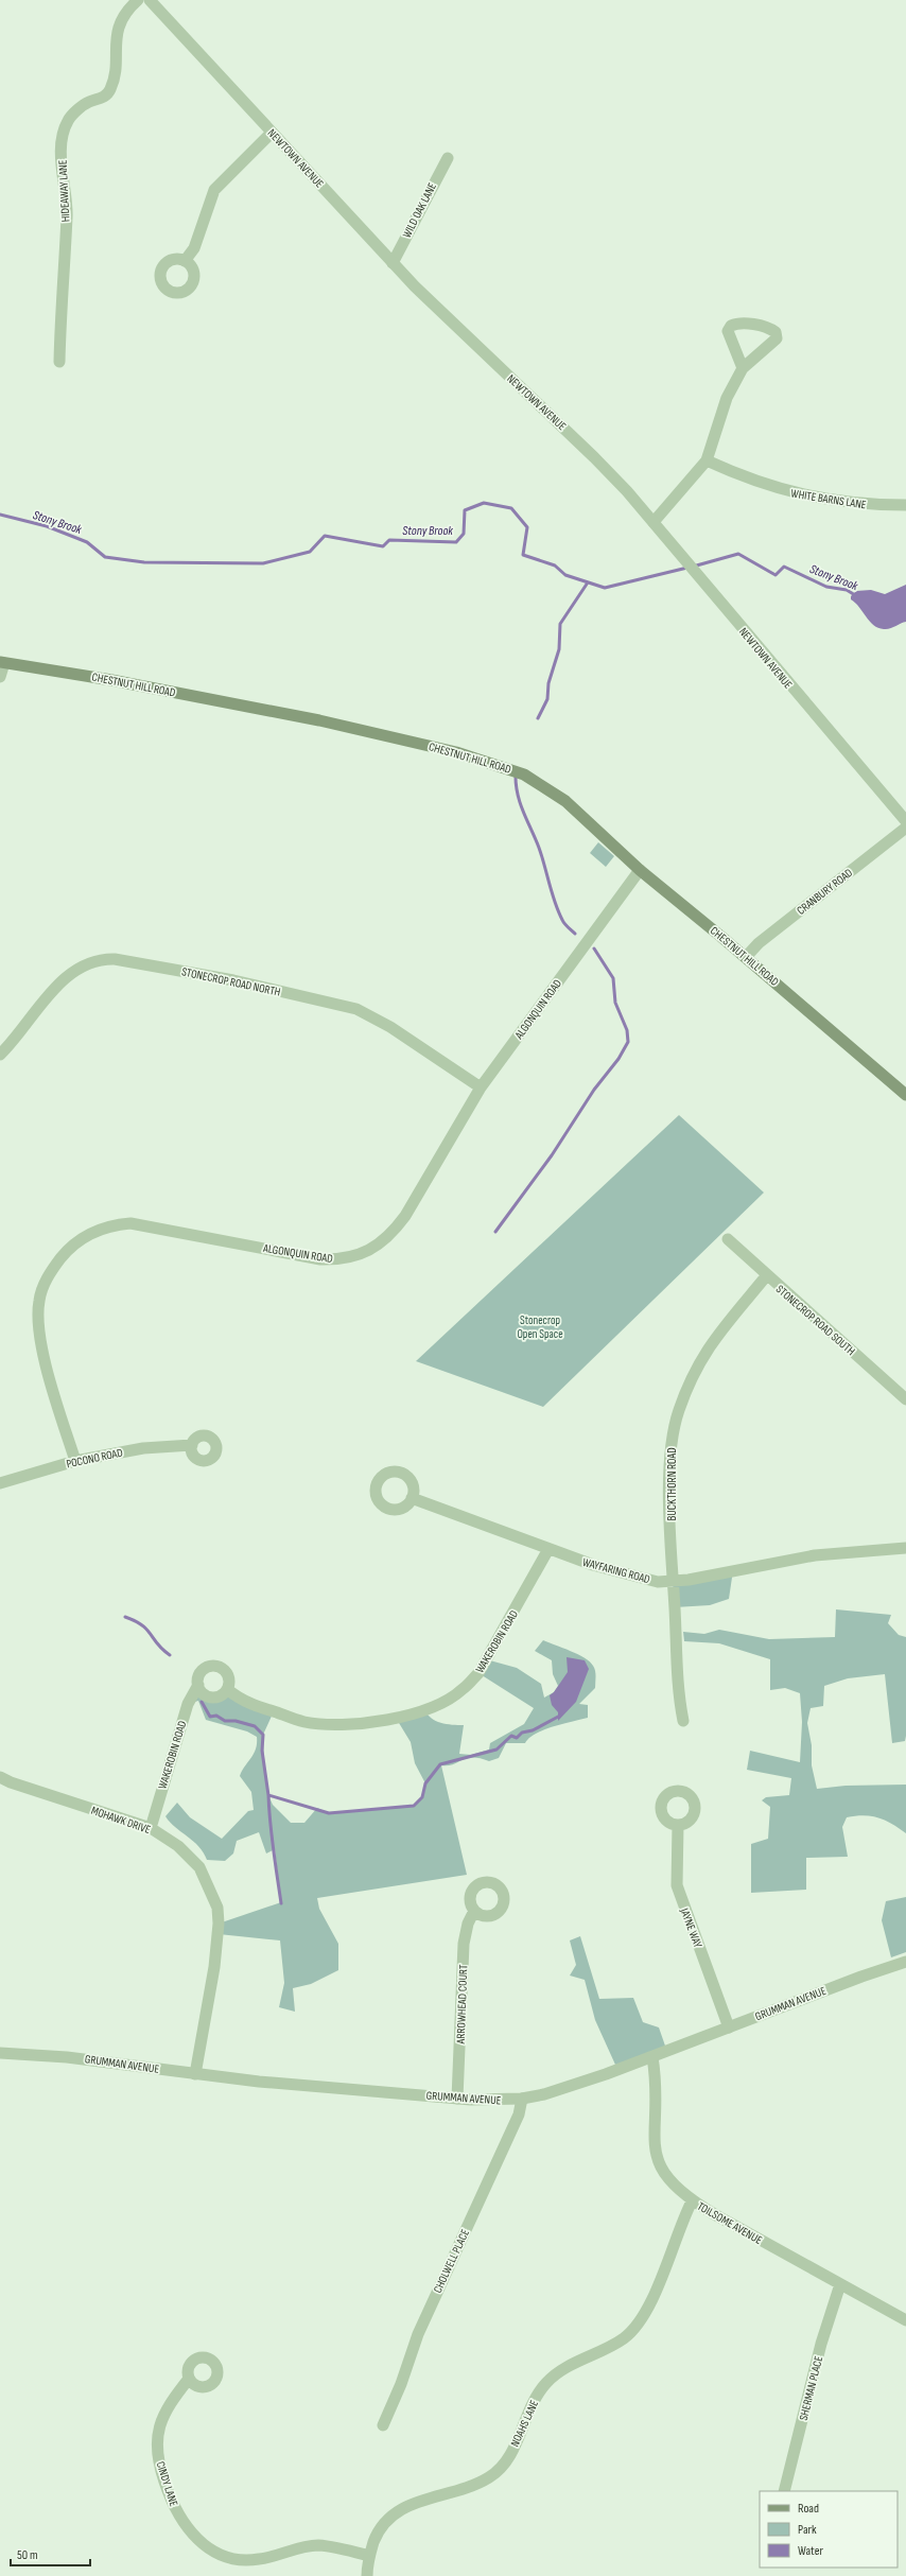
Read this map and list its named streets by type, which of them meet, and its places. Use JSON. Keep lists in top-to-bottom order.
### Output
{
  "streets": {
    "main road": ["CHESTNUT HILL ROAD"],
    "street": [
      "NEWTOWN AVENUE",
      "HIDEAWAY LANE",
      "WILD OAK LANE",
      "WHITE BARNS LANE",
      "CRANBURY ROAD",
      "STONECROP ROAD NORTH",
      "ALGONQUIN ROAD",
      "STONECROP ROAD SOUTH",
      "POCONO ROAD",
      "BUCKTHORN ROAD",
      "WAYFARING ROAD",
      "WAKEROBIN ROAD",
      "MOHAWK DRIVE",
      "JAYNE WAY",
      "GRUMMAN AVENUE",
      "ARROWHEAD COURT",
      "TOILSOME AVENUE",
      "CHOLWELL PLACE",
      "SHERMAN PLACE",
      "NOAHS LANE",
      "CINDY LANE"
    ]
  },
  "crossings": [
    ["NEWTOWN AVENUE", "WILD OAK LANE"],
    ["CHESTNUT HILL ROAD", "CRANBURY ROAD"],
    ["CHESTNUT HILL ROAD", "ALGONQUIN ROAD"],
    ["STONECROP ROAD NORTH", "ALGONQUIN ROAD"],
    ["ALGONQUIN ROAD", "POCONO ROAD"],
    ["STONECROP ROAD SOUTH", "BUCKTHORN ROAD"],
    ["BUCKTHORN ROAD", "WAYFARING ROAD"],
    ["WAYFARING ROAD", "WAKEROBIN ROAD"],
    ["WAKEROBIN ROAD", "MOHAWK DRIVE"],
    ["MOHAWK DRIVE", "GRUMMAN AVENUE"],
    ["JAYNE WAY", "GRUMMAN AVENUE"],
    ["GRUMMAN AVENUE", "ARROWHEAD COURT"],
    ["GRUMMAN AVENUE", "TOILSOME AVENUE"],
    ["GRUMMAN AVENUE", "CHOLWELL PLACE"],
    ["TOILSOME AVENUE", "SHERMAN PLACE"],
    ["TOILSOME AVENUE", "NOAHS LANE"],
    ["NOAHS LANE", "CINDY LANE"]
  ],
  "water": ["Stony Brook"],
  "parks": ["Stonecrop Open Space"],
  "legend": ["Road", "Park", "Water"],
  "scale_bar": "50 m"
}
